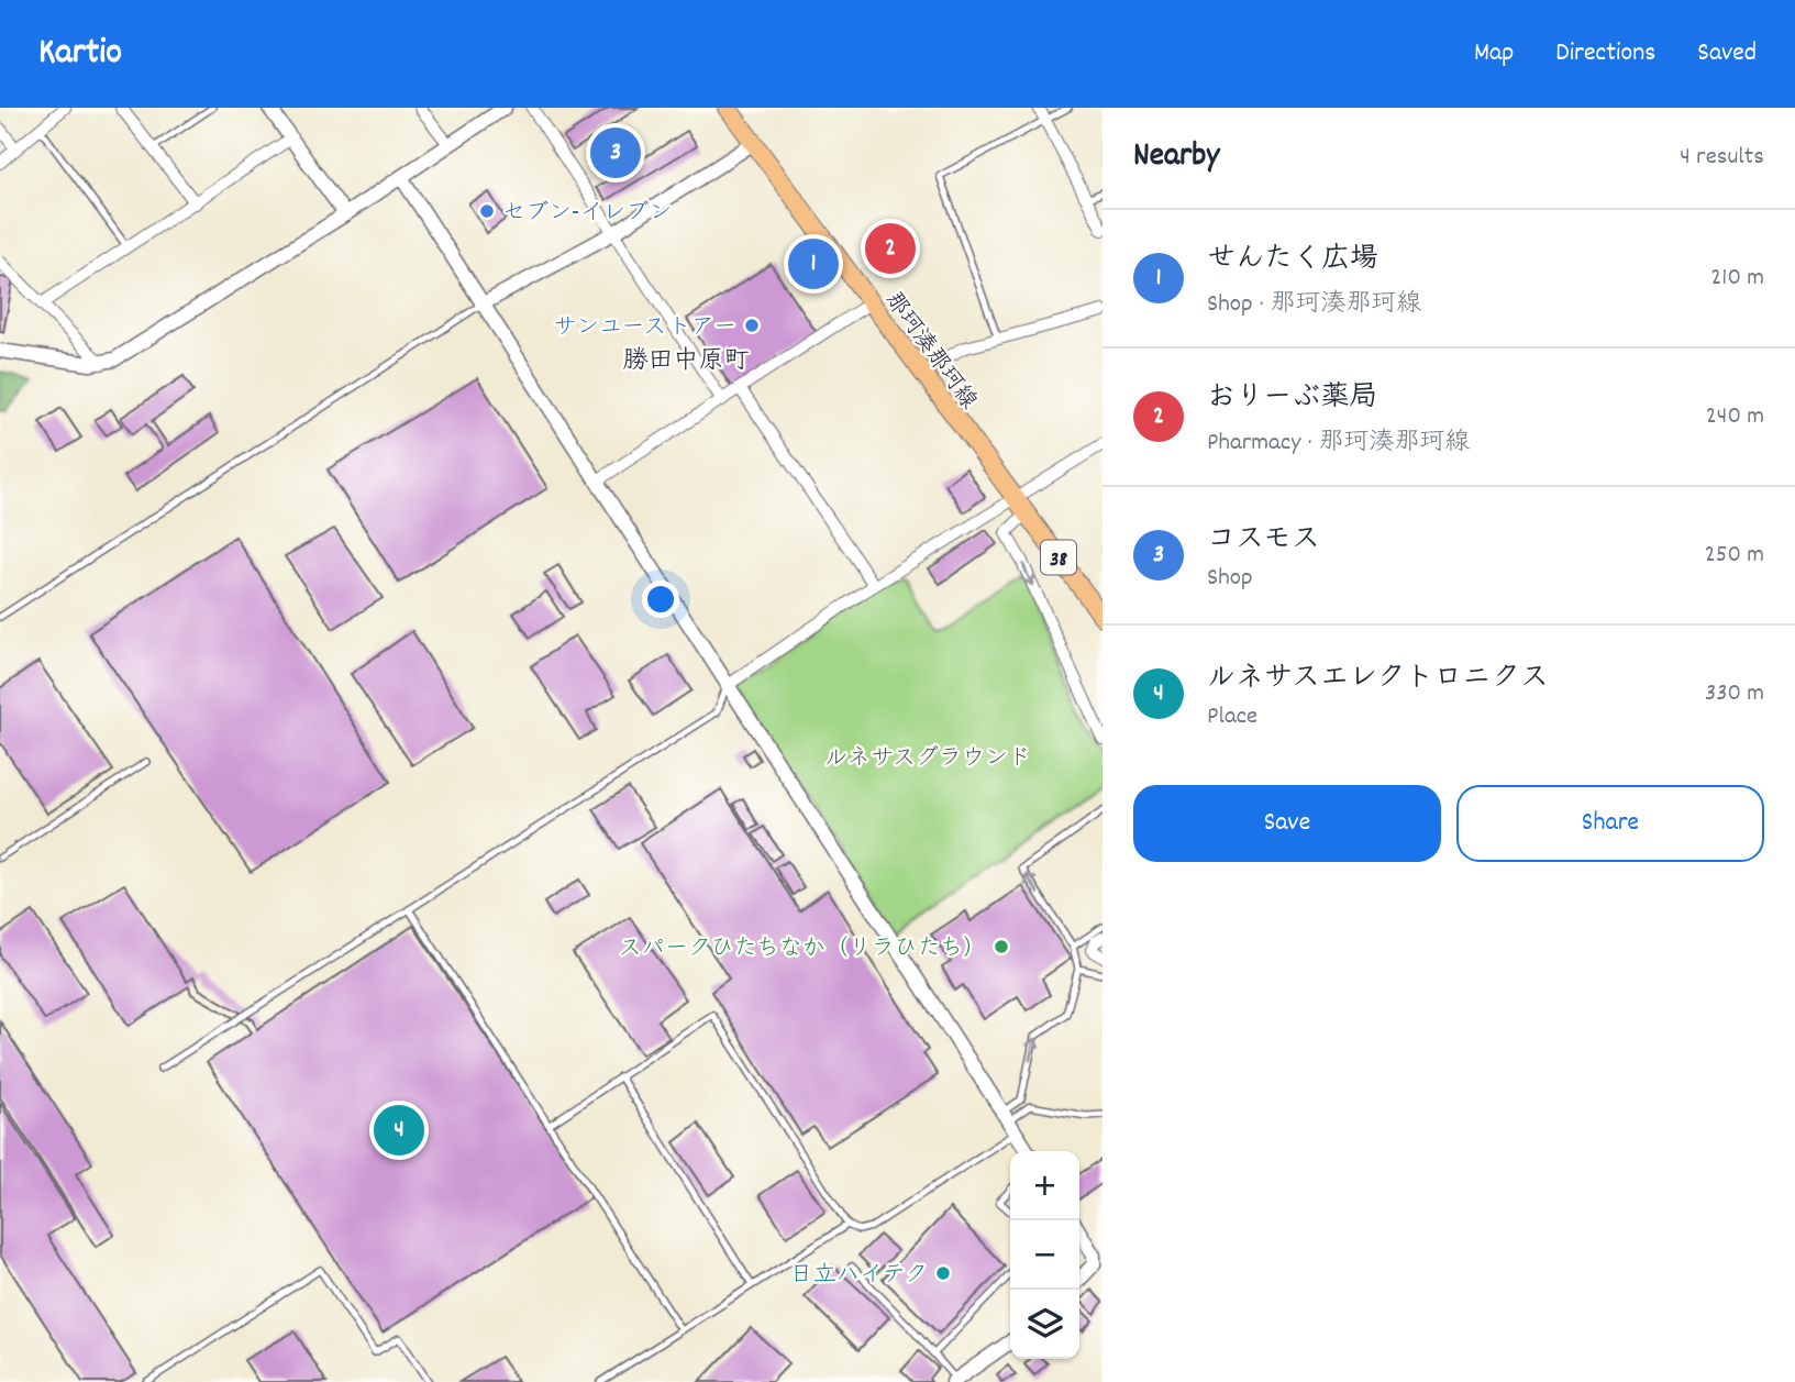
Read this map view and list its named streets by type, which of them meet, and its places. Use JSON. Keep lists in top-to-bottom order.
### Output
{
  "streets": {
    "main road": ["那珂湊那珂線", "38"]
  },
  "districts": ["勝田中原町"],
  "parks": ["ルネサスグラウンド"],
  "places": [
    "セブン-イレブン",
    "サンユーストアー",
    "スパークひたちなか（リラひたち）",
    "日立ハイテク"
  ],
  "page": {
    "header": "Kartio",
    "nav": ["Map", "Directions", "Saved"],
    "heading": ["Nearby", "4 results"],
    "pins": [
      "3",
      "2",
      "1",
      "4"
    ],
    "list": [
      {
        "mark": "1",
        "name": "せんたく広場",
        "note": "Shop · 那珂湊那珂線",
        "value": "210 m"
      },
      {
        "mark": "2",
        "name": "おりーぶ薬局",
        "note": "Pharmacy · 那珂湊那珂線",
        "value": "240 m"
      },
      {
        "mark": "3",
        "name": "コスモス",
        "note": "Shop",
        "value": "250 m"
      },
      {
        "mark": "4",
        "name": "ルネサスエレクトロニクス",
        "note": "Place",
        "value": "330 m"
      }
    ],
    "buttons": ["Save", "Share"],
    "map_buttons": ["+", "−"]
  }
}
